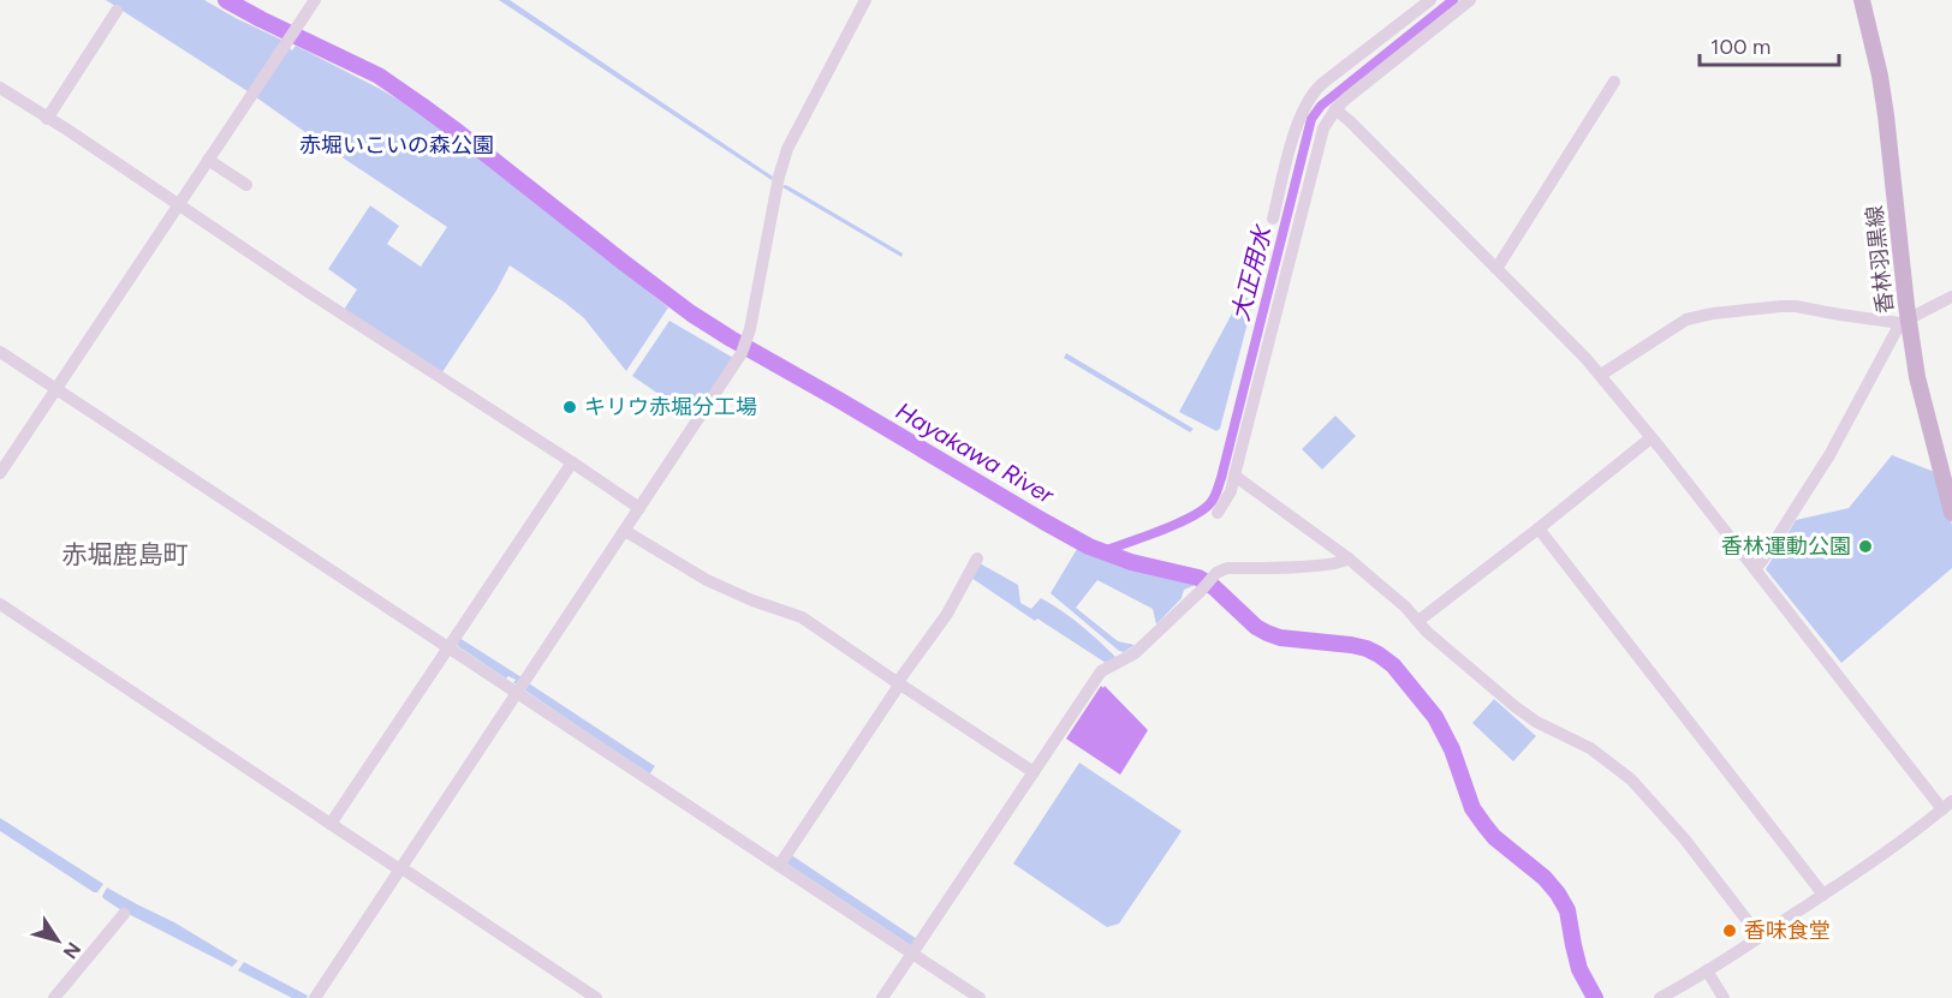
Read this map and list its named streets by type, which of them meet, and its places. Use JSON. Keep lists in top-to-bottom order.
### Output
{
  "streets": {
    "main road": ["香林羽黒線"]
  },
  "districts": ["赤堀鹿島町"],
  "water": ["大正用水", "Hayakawa River"],
  "parks": ["赤堀いこいの森公園"],
  "places": ["キリウ赤堀分工場", "香林運動公園", "香味食堂"],
  "scale_bar": "100 m",
  "north": "bottom right"
}
